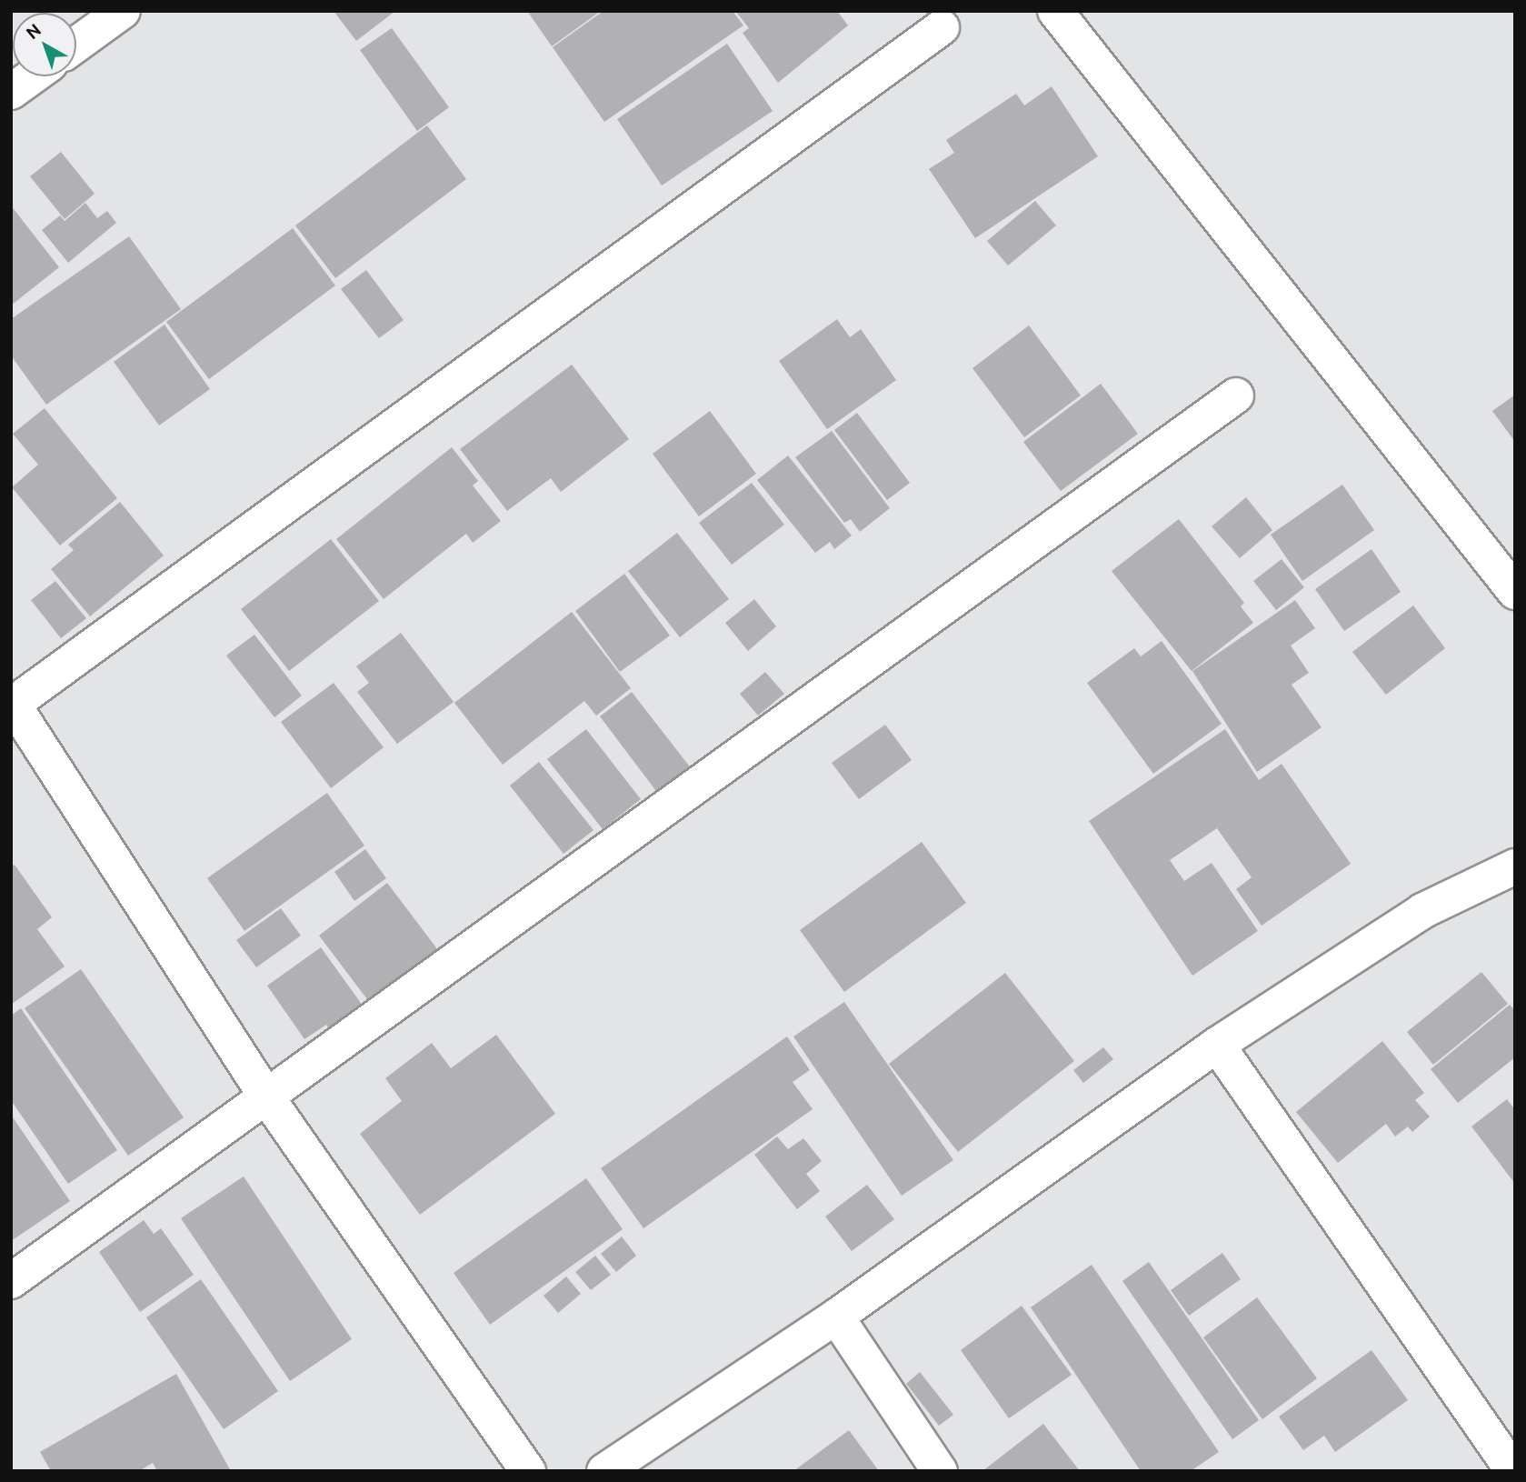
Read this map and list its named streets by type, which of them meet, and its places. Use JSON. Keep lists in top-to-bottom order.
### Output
{
  "north": "top left"
}
